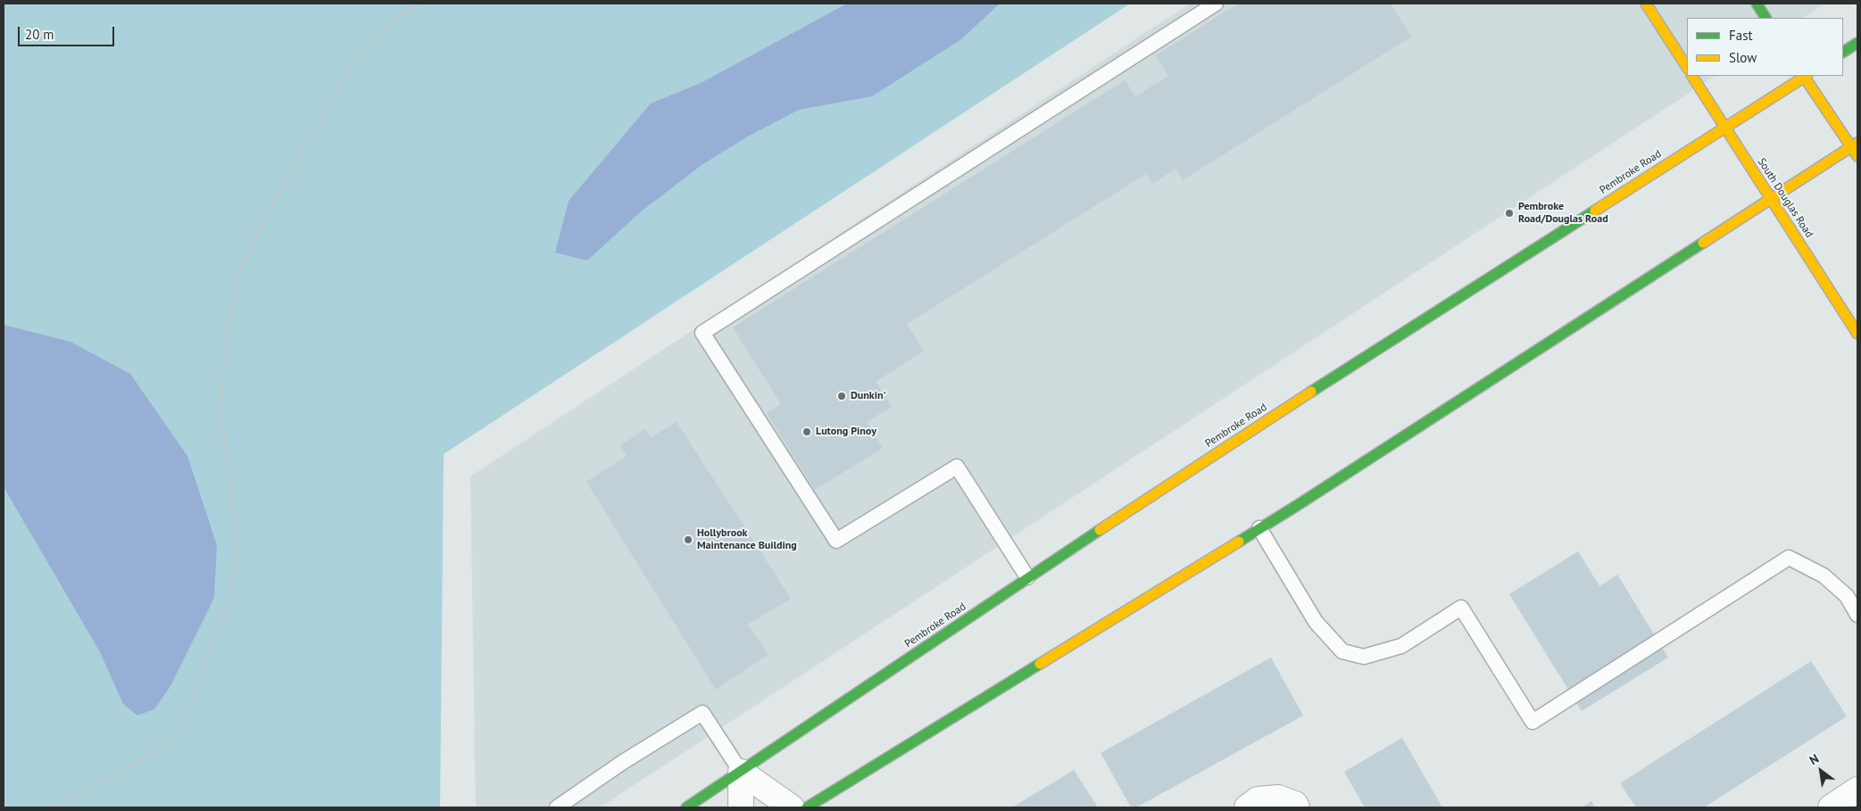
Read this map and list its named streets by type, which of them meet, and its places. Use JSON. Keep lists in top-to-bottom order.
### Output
{
  "streets": {
    "main road": ["Pembroke Road", "South Douglas Road"]
  },
  "crossings": [
    ["Pembroke Road", "South Douglas Road"]
  ],
  "places": [
    "Pembroke Road/Douglas Road",
    "Dunkin'",
    "Lutong Pinoy",
    "Hollybrook Maintenance Building"
  ],
  "legend": ["Fast", "Slow"],
  "scale_bar": "20 m",
  "north": "top left"
}
